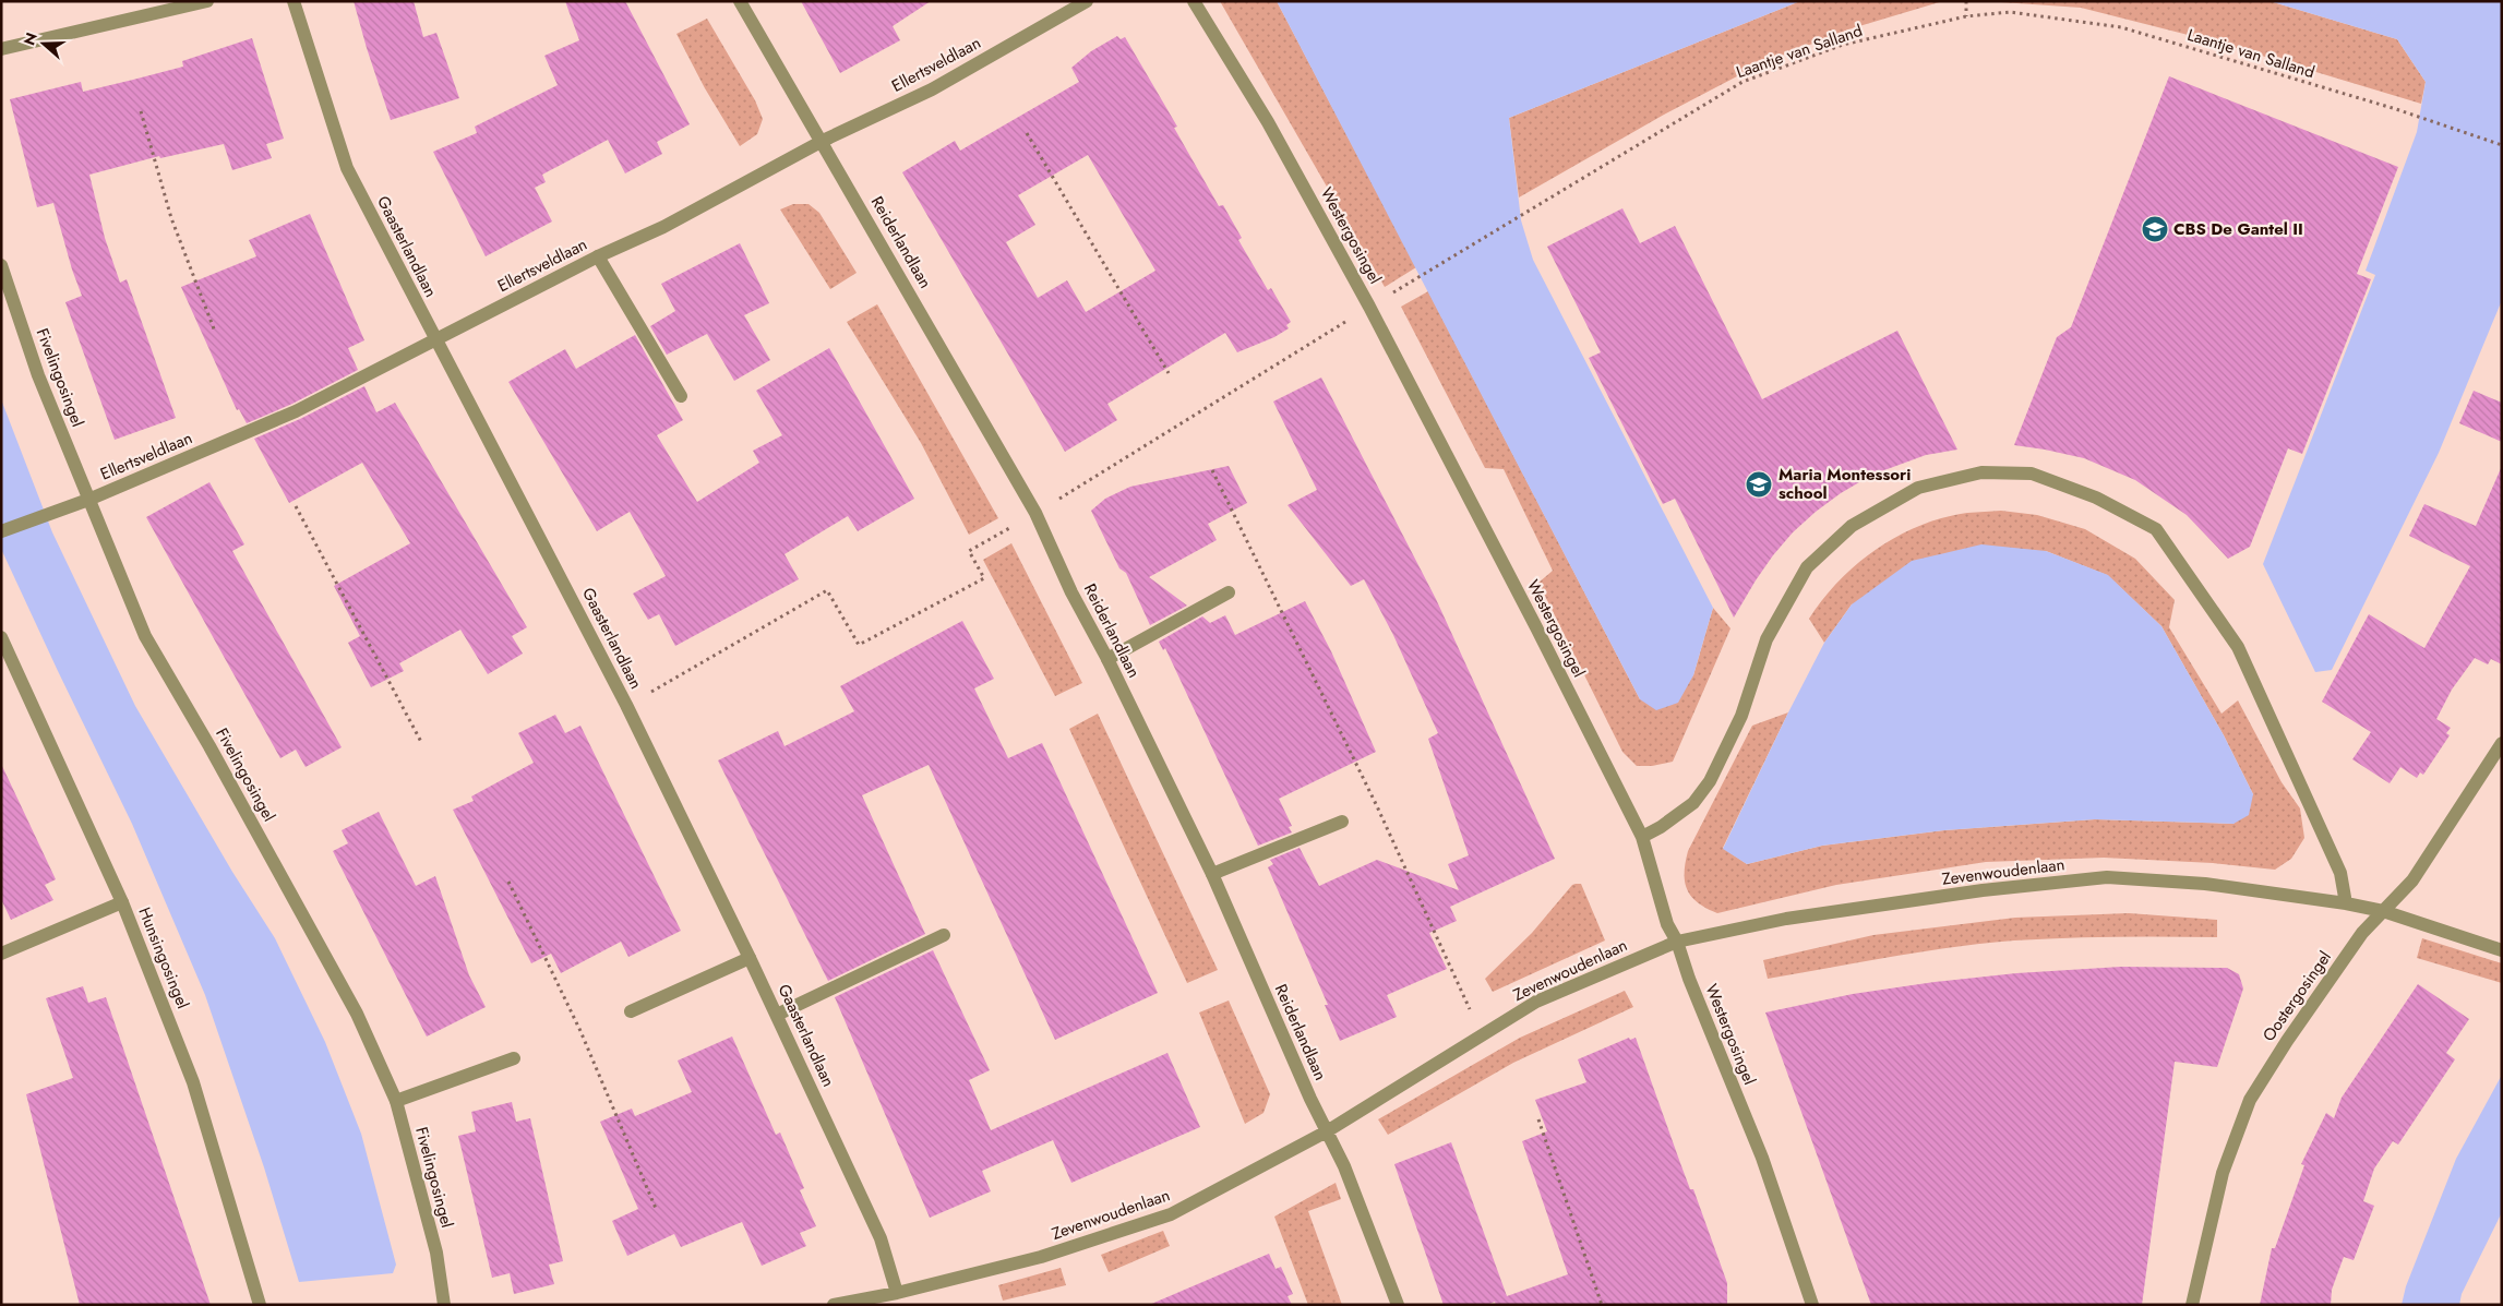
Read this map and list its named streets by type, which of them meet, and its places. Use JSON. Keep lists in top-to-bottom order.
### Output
{
  "streets": {
    "street": [
      "Ellertsveldlaan",
      "Westergosingel",
      "Reiderlandlaan",
      "Gaasterlandlaan",
      "Fivelingosingel",
      "Zevenwoudenlaan",
      "Hunsingosingel",
      "Oostergosingel"
    ],
    "path": ["Laantje van Salland"]
  },
  "crossings": [
    ["Ellertsveldlaan", "Reiderlandlaan"],
    ["Ellertsveldlaan", "Gaasterlandlaan"],
    ["Ellertsveldlaan", "Fivelingosingel"],
    ["Westergosingel", "Zevenwoudenlaan"],
    ["Reiderlandlaan", "Zevenwoudenlaan"],
    ["Gaasterlandlaan", "Zevenwoudenlaan"],
    ["Zevenwoudenlaan", "Oostergosingel"]
  ],
  "places": {
    "school or university": ["CBS De Gantel II", "Maria Montessori school"]
  },
  "north": "left"
}
